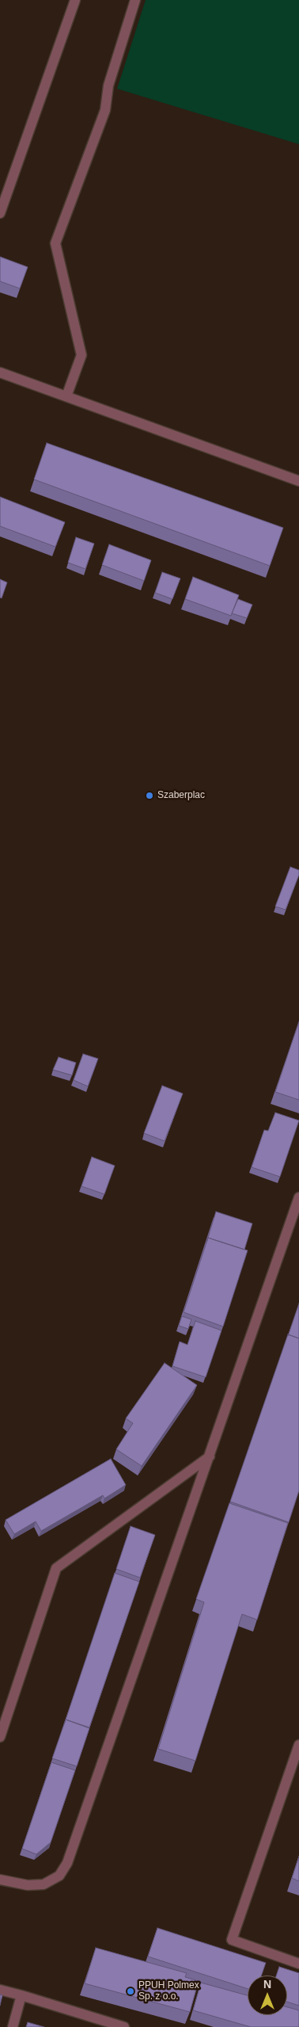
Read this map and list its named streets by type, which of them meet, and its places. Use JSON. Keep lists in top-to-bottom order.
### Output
{
  "places": ["Szaberplac", "PPUH Polmex Sp. z o.o."],
  "north": "top"
}
